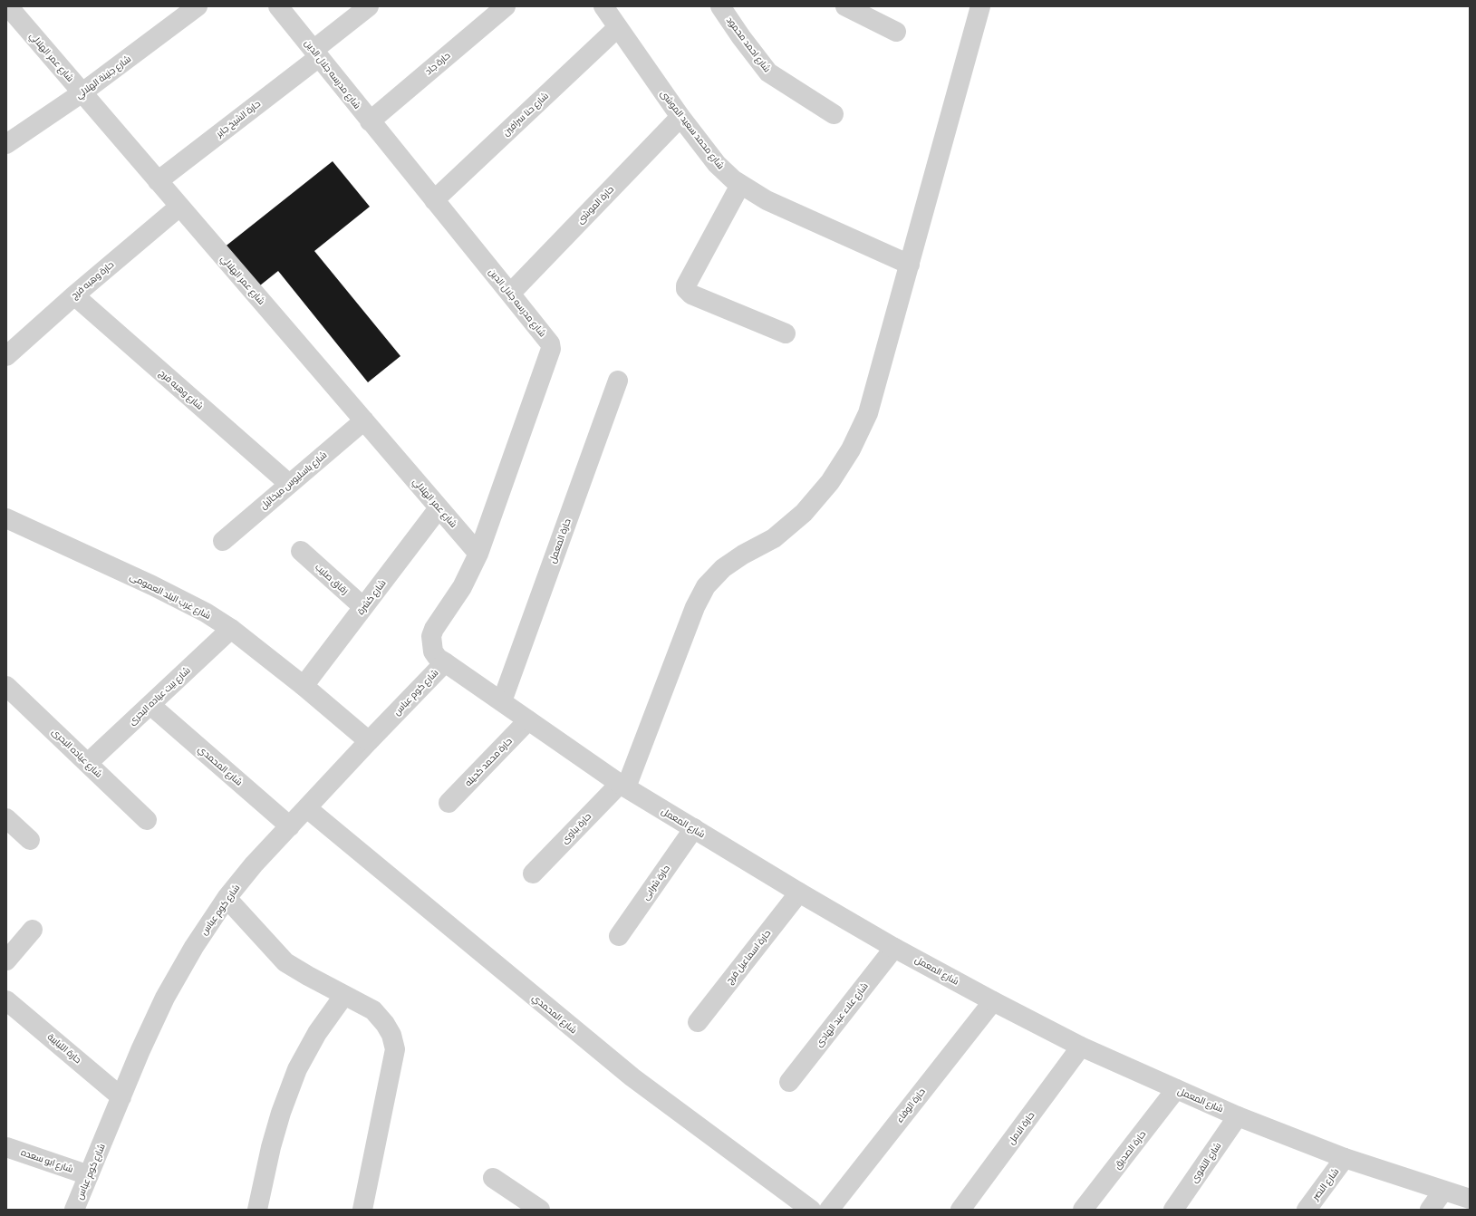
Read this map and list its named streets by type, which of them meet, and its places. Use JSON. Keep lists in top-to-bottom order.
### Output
{
  "streets": {
    "street": [
      "شارع احمد محمود",
      "شارع عمر الهلالي",
      "حارة جاد",
      "شارع مدرسه جلال الدين",
      "شارع جنينة الهلالي",
      "شارع حنا سرافين",
      "حارة الشيخ جابر",
      "شارع محمد سعيد الموشى",
      "حارة الموشى",
      "حارة وهبه فرج",
      "شارع وهبه فرج",
      "شارع باسليوس ميخائيل",
      "حارة المعمل",
      "زقاق صليب",
      "شارع غرب البلد العمومى",
      "شارع كشرة",
      "شارع كوم عباس",
      "شارع بيت عياده البحرى",
      "شارع عياده البحرى",
      "حارة محمد كحيله",
      "شارع المحمدي",
      "شارع المعمل",
      "حارة بباوى",
      "حارة شرابى",
      "حارة اسماعيل فرج",
      "شارع علاء عبد الهادى",
      "حارة اللبايبة",
      "حارة الوفاء",
      "حارة الامل",
      "حارة الصديق",
      "شارع ابو سعده",
      "شارع التقوى",
      "شارع النصر"
    ]
  },
  "crossings": [
    ["شارع عمر الهلالي", "شارع مدرسه جلال الدين"],
    ["شارع عمر الهلالي", "شارع جنينة الهلالي"],
    ["شارع عمر الهلالي", "حارة الشيخ جابر"],
    ["شارع عمر الهلالي", "حارة وهبه فرج"],
    ["شارع عمر الهلالي", "شارع باسليوس ميخائيل"],
    ["شارع عمر الهلالي", "شارع كشرة"],
    ["حارة جاد", "شارع مدرسه جلال الدين"],
    ["شارع مدرسه جلال الدين", "شارع حنا سرافين"],
    ["شارع مدرسه جلال الدين", "حارة الشيخ جابر"],
    ["شارع مدرسه جلال الدين", "حارة الموشى"],
    ["شارع مدرسه جلال الدين", "شارع كوم عباس"],
    ["شارع مدرسه جلال الدين", "شارع المعمل"],
    ["شارع حنا سرافين", "شارع محمد سعيد الموشى"],
    ["شارع محمد سعيد الموشى", "حارة الموشى"],
    ["حارة وهبه فرج", "شارع وهبه فرج"],
    ["شارع وهبه فرج", "شارع باسليوس ميخائيل"],
    ["حارة المعمل", "شارع المعمل"],
    ["زقاق صليب", "شارع كشرة"],
    ["شارع غرب البلد العمومى", "شارع كشرة"],
    ["شارع غرب البلد العمومى", "شارع كوم عباس"],
    ["شارع غرب البلد العمومى", "شارع بيت عياده البحرى"],
    ["شارع كوم عباس", "شارع المحمدي"],
    ["شارع كوم عباس", "شارع المعمل"],
    ["شارع كوم عباس", "حارة اللبايبة"],
    ["شارع كوم عباس", "شارع ابو سعده"],
    ["شارع بيت عياده البحرى", "شارع عياده البحرى"],
    ["شارع بيت عياده البحرى", "شارع المحمدي"],
    ["حارة محمد كحيله", "شارع المعمل"],
    ["شارع المعمل", "حارة بباوى"],
    ["شارع المعمل", "حارة شرابى"],
    ["شارع المعمل", "حارة اسماعيل فرج"],
    ["شارع المعمل", "شارع علاء عبد الهادى"],
    ["شارع المعمل", "حارة الوفاء"],
    ["شارع المعمل", "حارة الامل"],
    ["شارع المعمل", "حارة الصديق"],
    ["شارع المعمل", "شارع التقوى"],
    ["شارع المعمل", "شارع النصر"]
  ]
}
